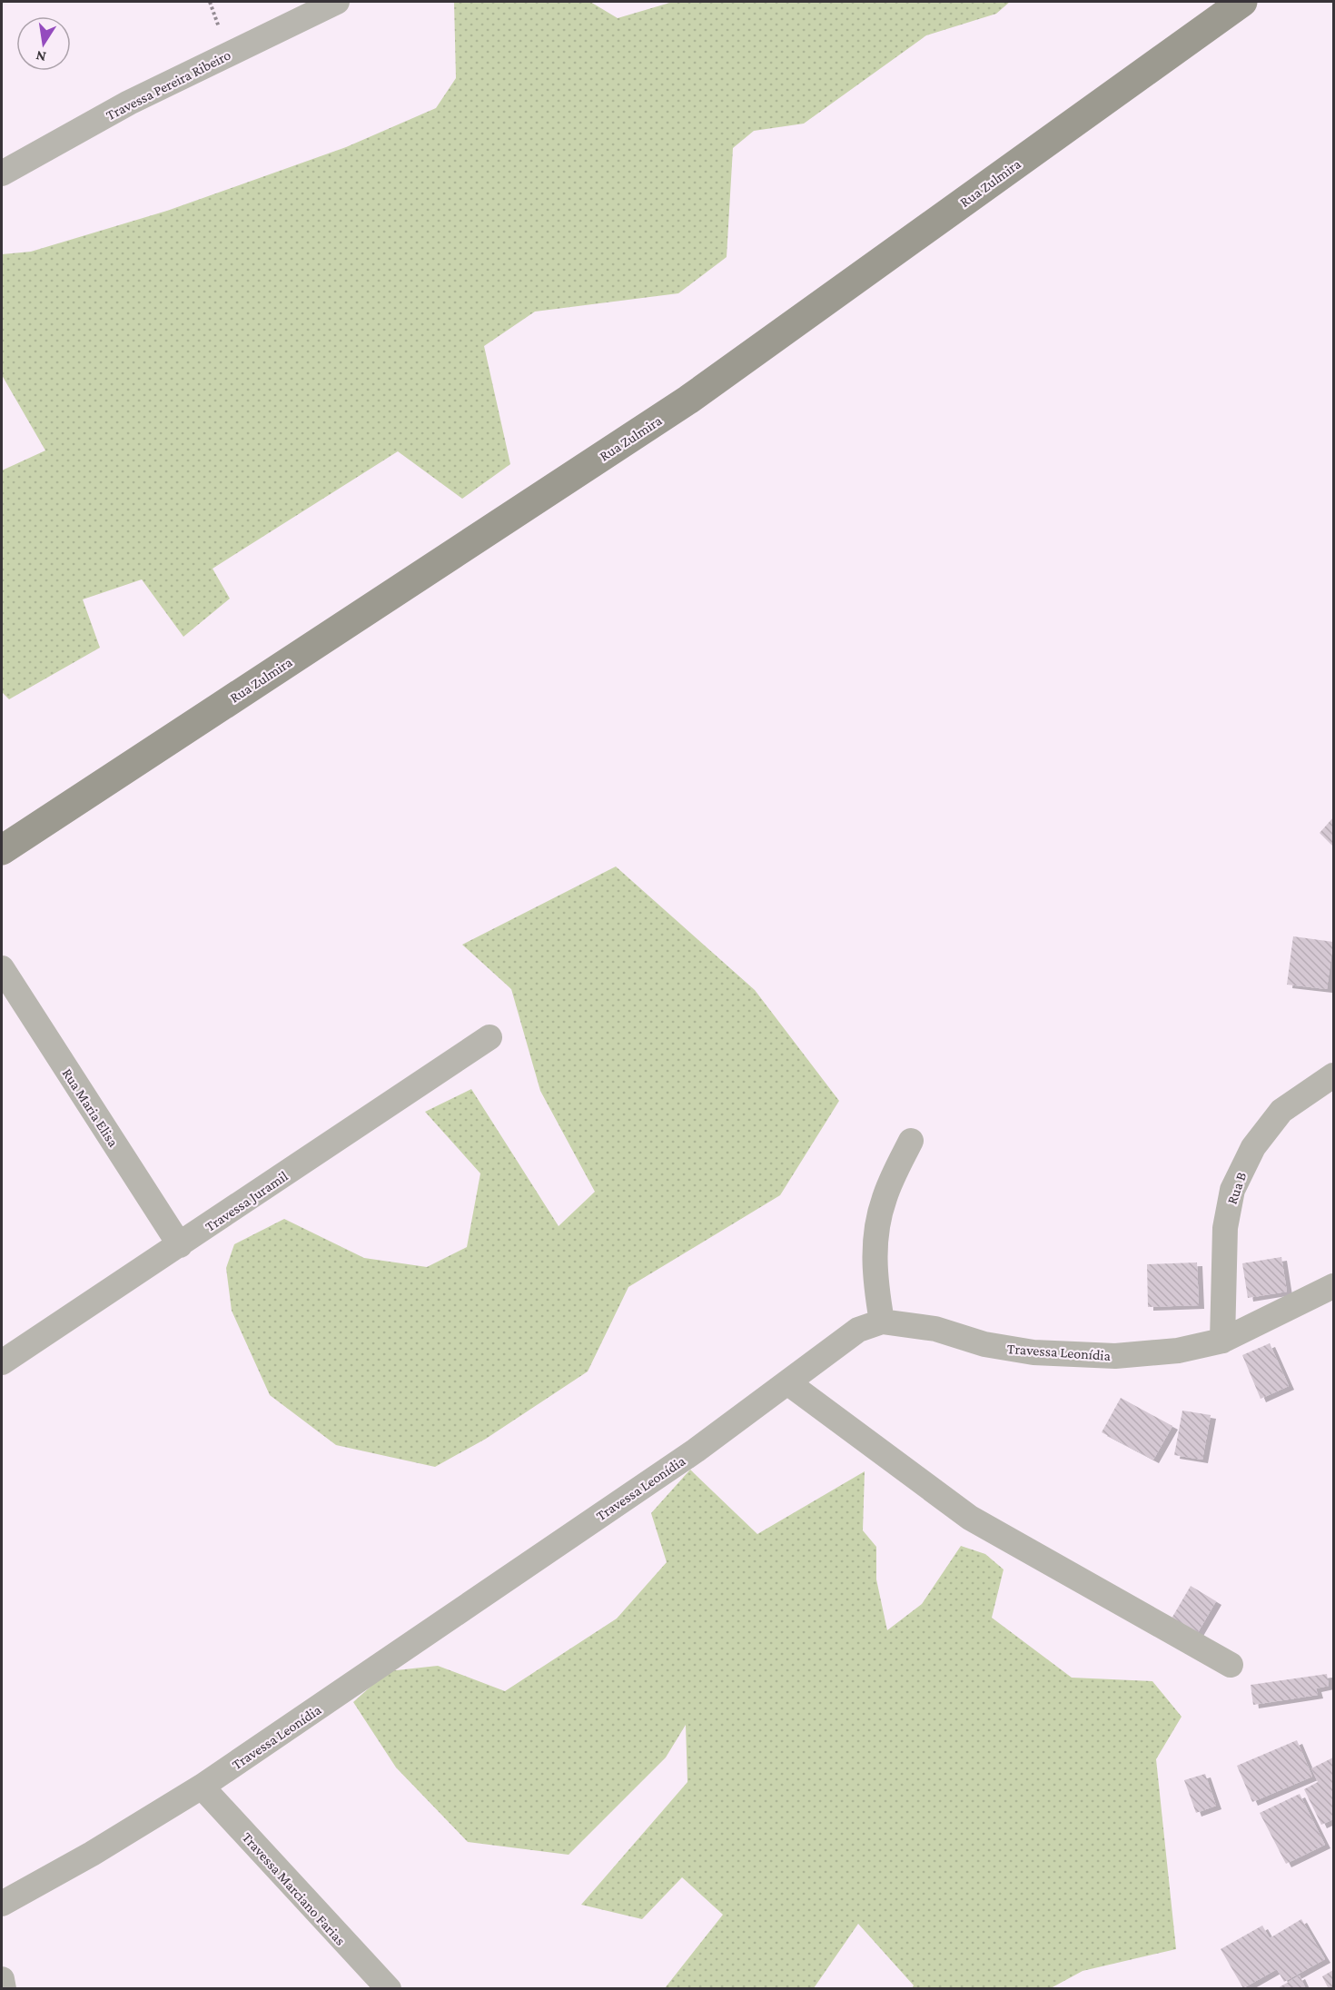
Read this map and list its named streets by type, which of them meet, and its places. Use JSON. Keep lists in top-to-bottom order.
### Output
{
  "streets": {
    "street": [
      "Travessa Pereira Ribeiro",
      "Rua Zulmira",
      "Rua Maria Elisa",
      "Rua B",
      "Travessa Juramil",
      "Travessa Leonídia",
      "Travessa Marciano Farias"
    ]
  },
  "crossings": [
    ["Rua Maria Elisa", "Travessa Juramil"],
    ["Rua B", "Travessa Leonídia"],
    ["Travessa Leonídia", "Travessa Marciano Farias"]
  ],
  "north": "bottom"
}
